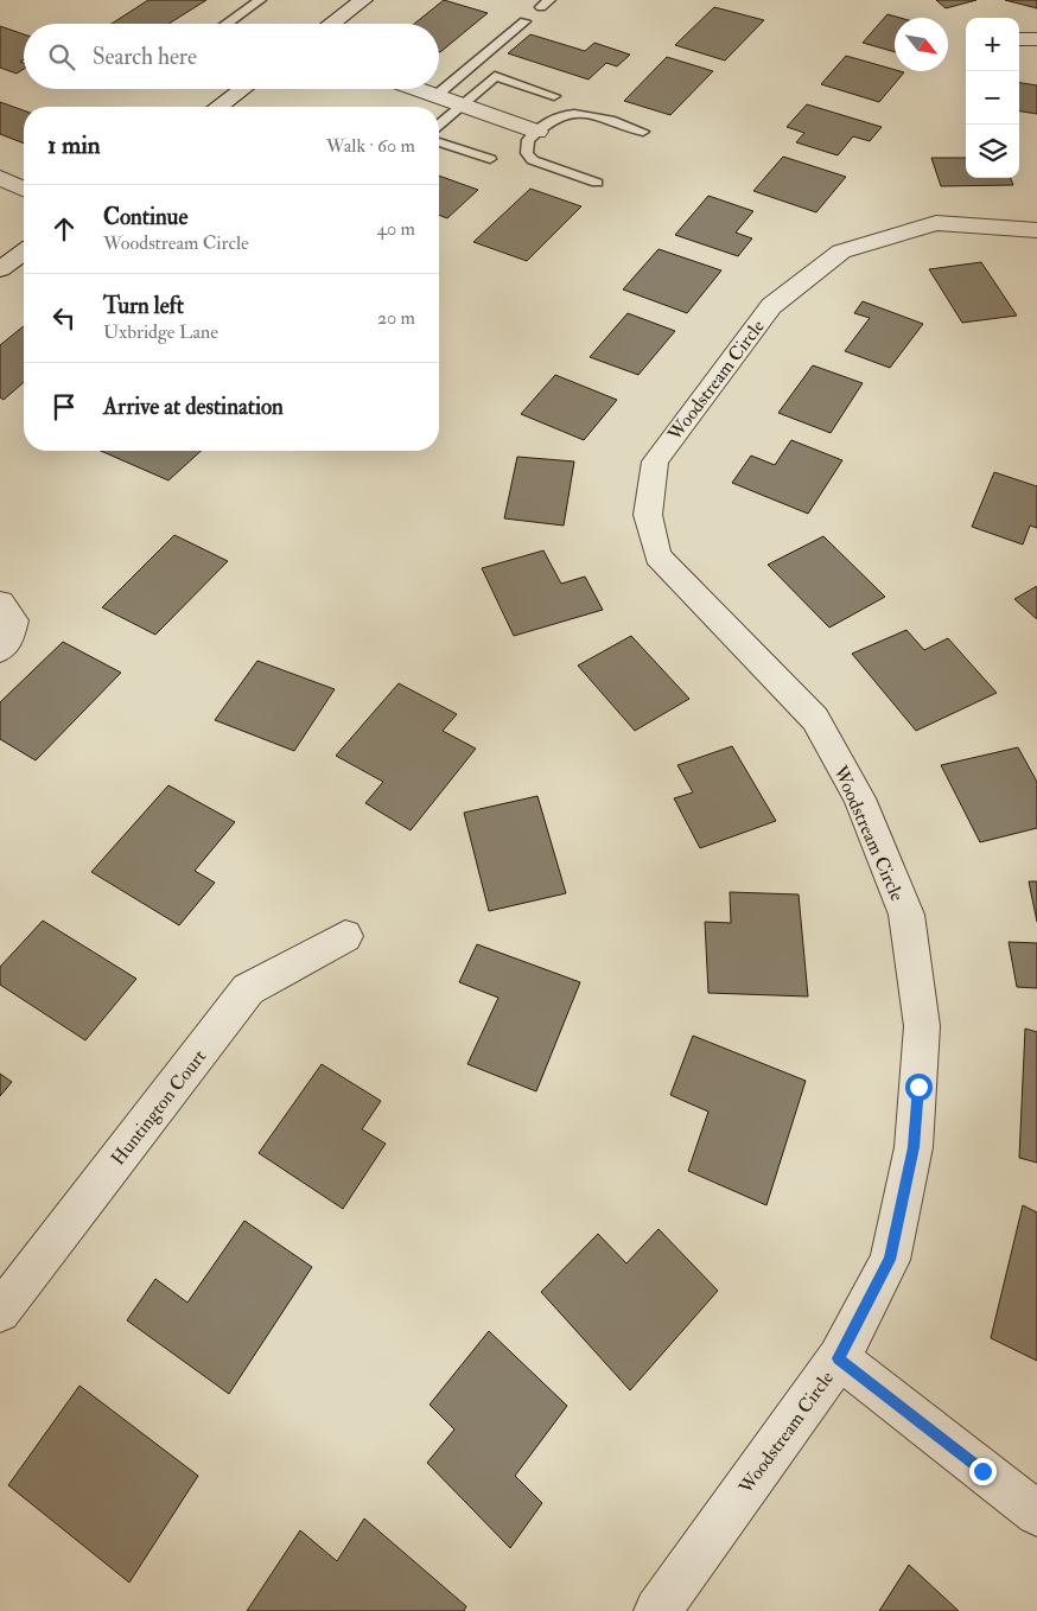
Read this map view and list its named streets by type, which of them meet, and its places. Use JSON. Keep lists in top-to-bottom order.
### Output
{
  "streets": {
    "street": ["Woodstream Circle", "Huntington Court"]
  },
  "north": "bottom right",
  "page": {
    "map_buttons": ["+", "−"],
    "search": "Search here",
    "heading": ["1 min", "Walk · 60 m"],
    "list": [
      ["Continue", "Woodstream Circle", "40 m"],
      ["Turn left", "Uxbridge Lane", "20 m"],
      "Arrive at destination"
    ]
  }
}
